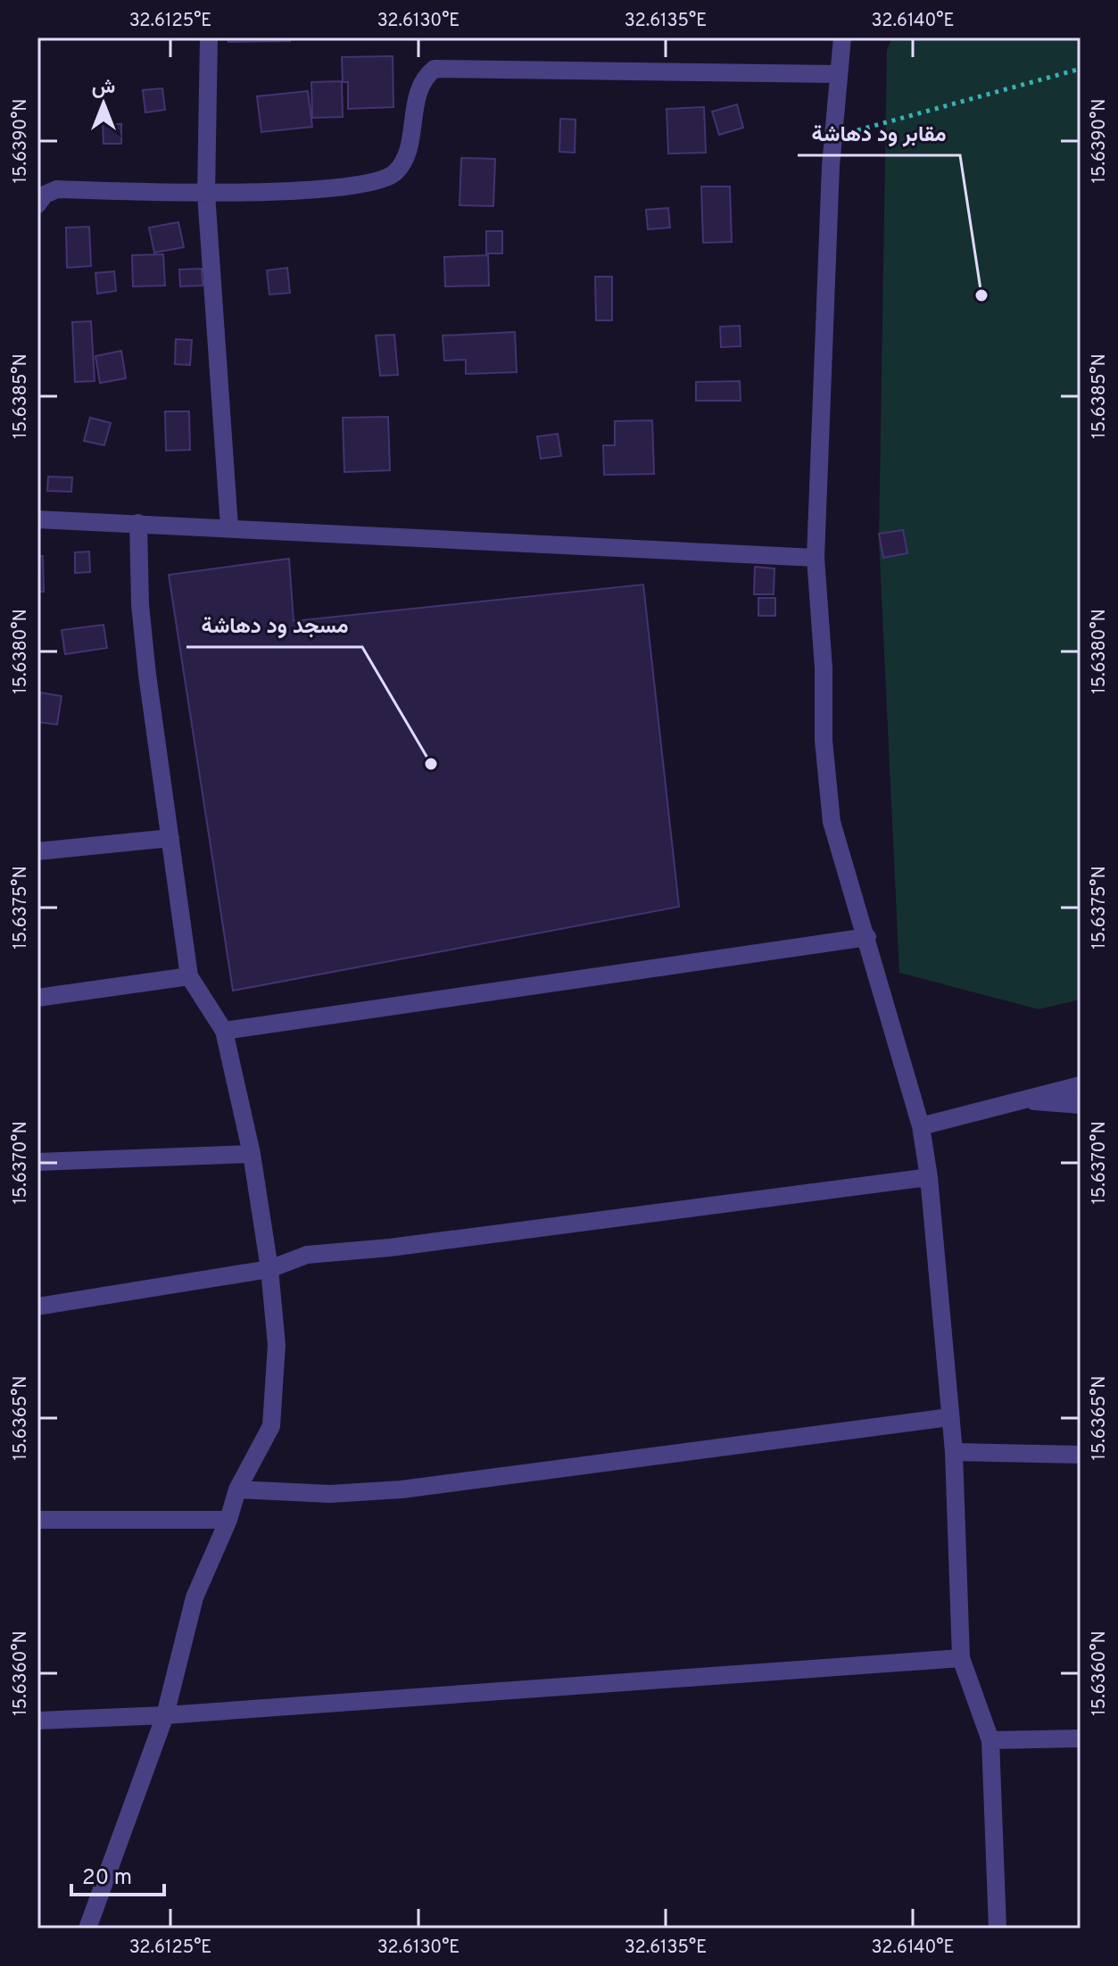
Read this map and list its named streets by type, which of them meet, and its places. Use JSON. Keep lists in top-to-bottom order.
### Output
{
  "places": ["مقابر ود دهاشة", "مسجد ود دهاشة"],
  "scale_bar": "20 m",
  "north": "top",
  "coordinates": [
    "32.6125°E",
    "32.6130°E",
    "32.6135°E",
    "32.6140°E",
    "15.6390°N",
    "15.6385°N",
    "15.6380°N",
    "15.6375°N",
    "15.6370°N",
    "15.6365°N",
    "15.6360°N"
  ]
}
